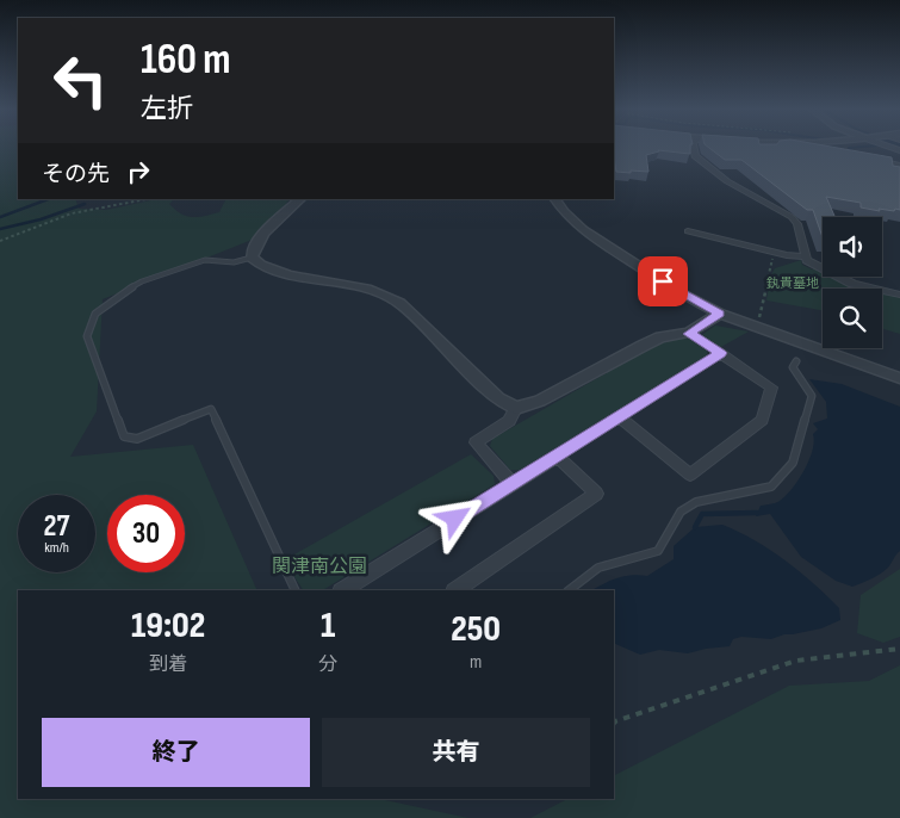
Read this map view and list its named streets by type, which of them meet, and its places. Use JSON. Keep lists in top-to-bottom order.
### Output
{
  "parks": ["釻貴墓地", "関津南公園"],
  "page": {
    "turn": ["160 m", "左折"],
    "then": "その先",
    "speed": "27 km/h",
    "limit": "30",
    "eta": [
      "19:02",
      "到着",
      "1",
      "分",
      "250",
      "m"
    ],
    "buttons": ["終了", "共有"]
  }
}
